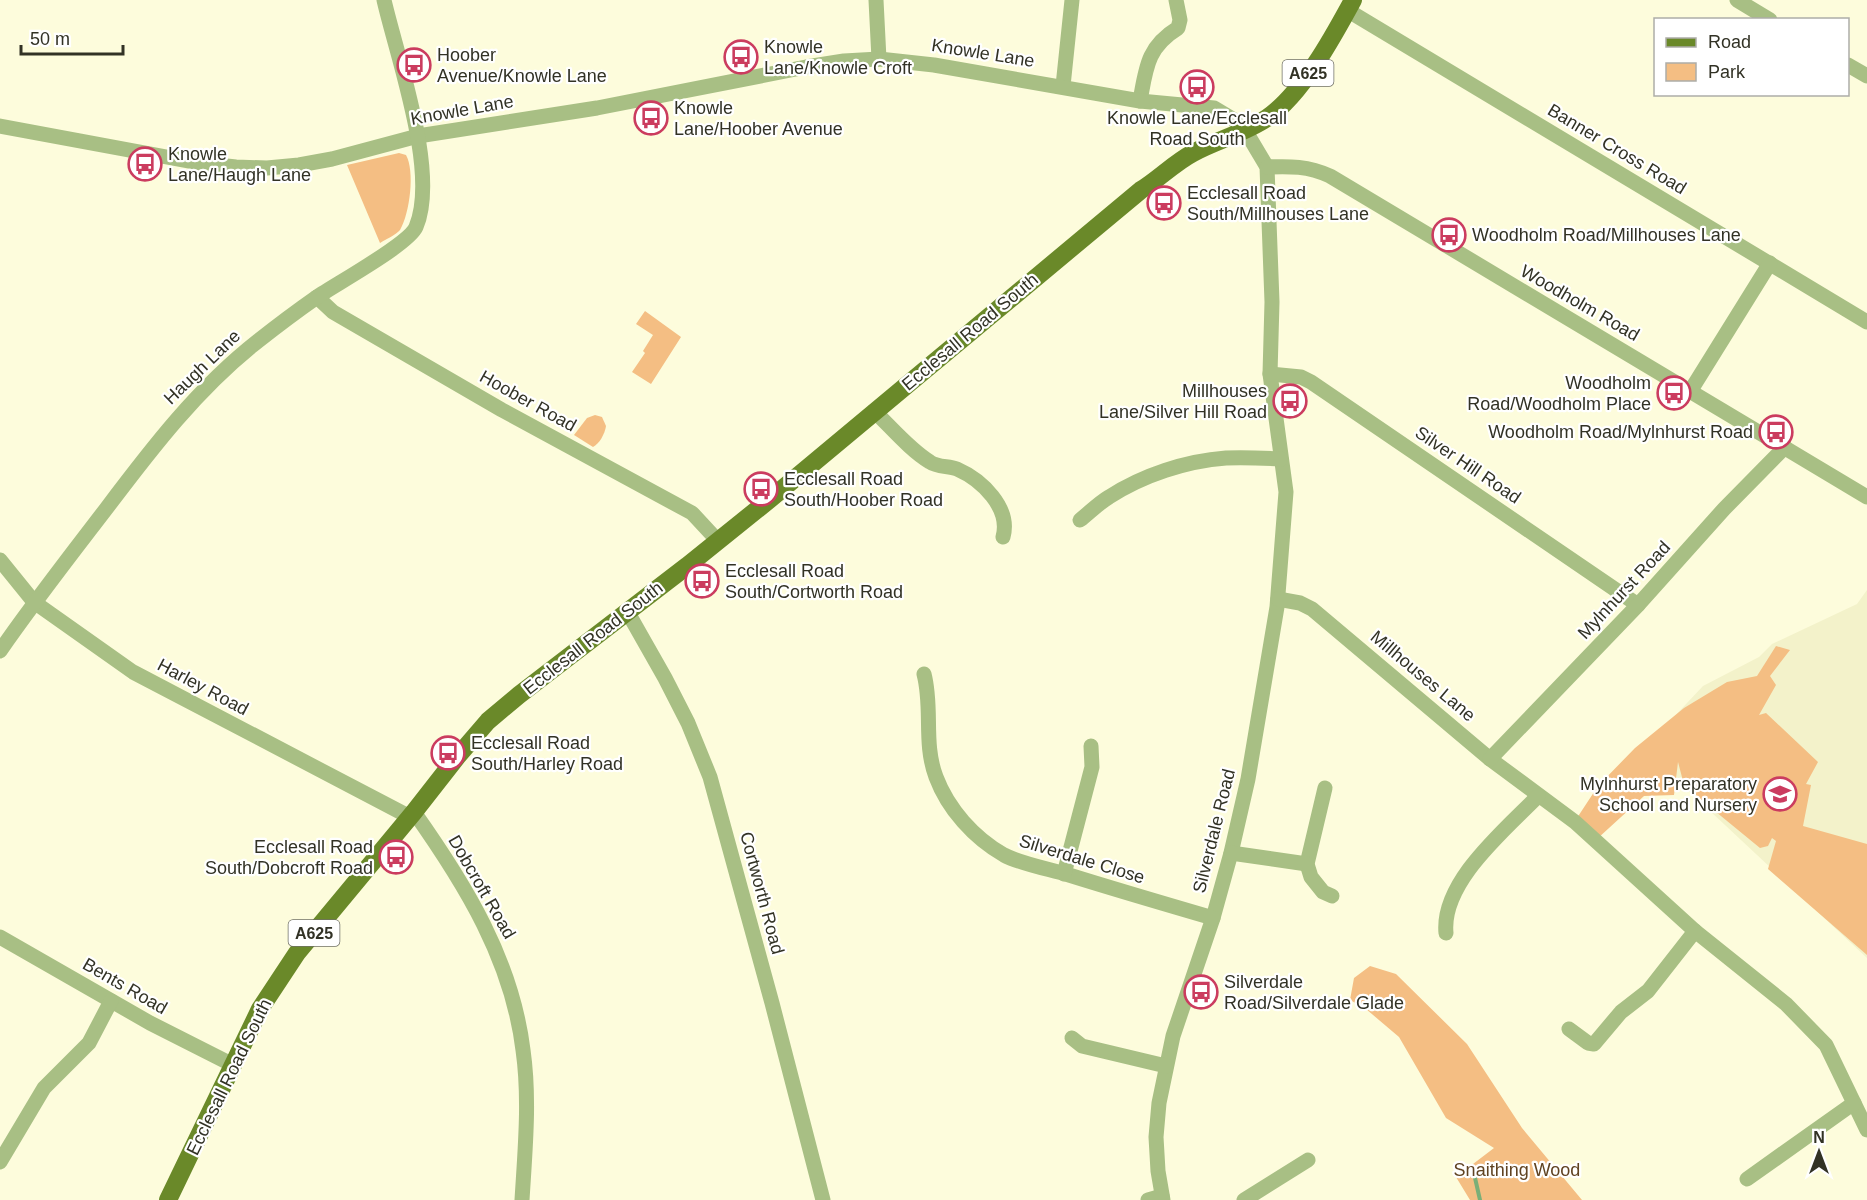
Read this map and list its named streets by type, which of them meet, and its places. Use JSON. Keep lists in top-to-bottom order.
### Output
{
  "streets": {
    "main road": ["A625", "Ecclesall Road South"],
    "street": [
      "Knowle Lane",
      "Banner Cross Road",
      "Woodholm Road",
      "Haugh Lane",
      "Hoober Road",
      "Silver Hill Road",
      "Mylnhurst Road",
      "Millhouses Lane",
      "Harley Road",
      "Silverdale Road",
      "Silverdale Close",
      "Dobcroft Road",
      "Cortworth Road",
      "Bents Road"
    ]
  },
  "crossings": [
    ["Knowle Lane", "Ecclesall Road South"],
    ["Knowle Lane", "Haugh Lane"],
    ["Banner Cross Road", "Ecclesall Road South"],
    ["Woodholm Road", "Mylnhurst Road"],
    ["Ecclesall Road South", "Hoober Road"],
    ["Ecclesall Road South", "Harley Road"],
    ["Ecclesall Road South", "Dobcroft Road"],
    ["Ecclesall Road South", "Cortworth Road"],
    ["Ecclesall Road South", "Bents Road"],
    ["Haugh Lane", "Hoober Road"],
    ["Haugh Lane", "Harley Road"],
    ["Silver Hill Road", "Mylnhurst Road"],
    ["Mylnhurst Road", "Millhouses Lane"],
    ["Millhouses Lane", "Silverdale Road"],
    ["Harley Road", "Dobcroft Road"],
    ["Silverdale Road", "Silverdale Close"]
  ],
  "parks": ["Snaithing Wood"],
  "places": {
    "bus stop": [
      "Knowle Lane/Knowle Croft",
      "Hoober Avenue/Knowle Lane",
      "Knowle Lane/Ecclesall Road South",
      "Knowle Lane/Hoober Avenue",
      "Knowle Lane/Haugh Lane",
      "Ecclesall Road South/Millhouses Lane",
      "Woodholm Road/Millhouses Lane",
      "Woodholm Road/Woodholm Place",
      "Millhouses Lane/Silver Hill Road",
      "Woodholm Road/Mylnhurst Road",
      "Ecclesall Road South/Hoober Road",
      "Ecclesall Road South/Cortworth Road",
      "Ecclesall Road South/Harley Road",
      "Ecclesall Road South/Dobcroft Road",
      "Silverdale Road/Silverdale Glade"
    ],
    "school or university": ["Mylnhurst Preparatory School and Nursery"]
  },
  "legend": ["Road", "Park"],
  "scale_bar": "50 m",
  "north": "top"
}
